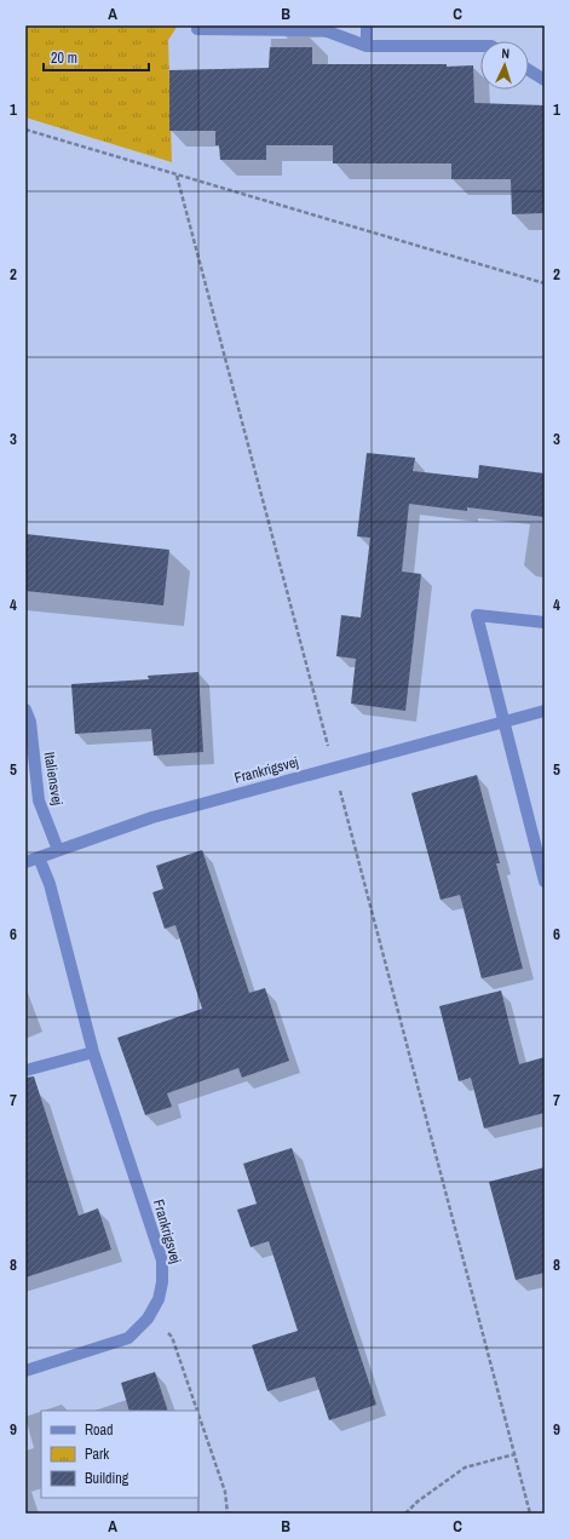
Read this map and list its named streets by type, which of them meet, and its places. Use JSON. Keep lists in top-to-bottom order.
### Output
{
  "streets": {
    "street": ["Frankrigsvej", "Italiensvej"]
  },
  "crossings": [
    ["Frankrigsvej", "Italiensvej"]
  ],
  "legend": ["Road", "Park", "Building"],
  "scale_bar": "20 m",
  "north": "top",
  "grid": {
    "columns": ["A", "B", "C"],
    "rows": [
      "1",
      "2",
      "3",
      "4",
      "5",
      "6",
      "7",
      "8",
      "9"
    ]
  }
}
